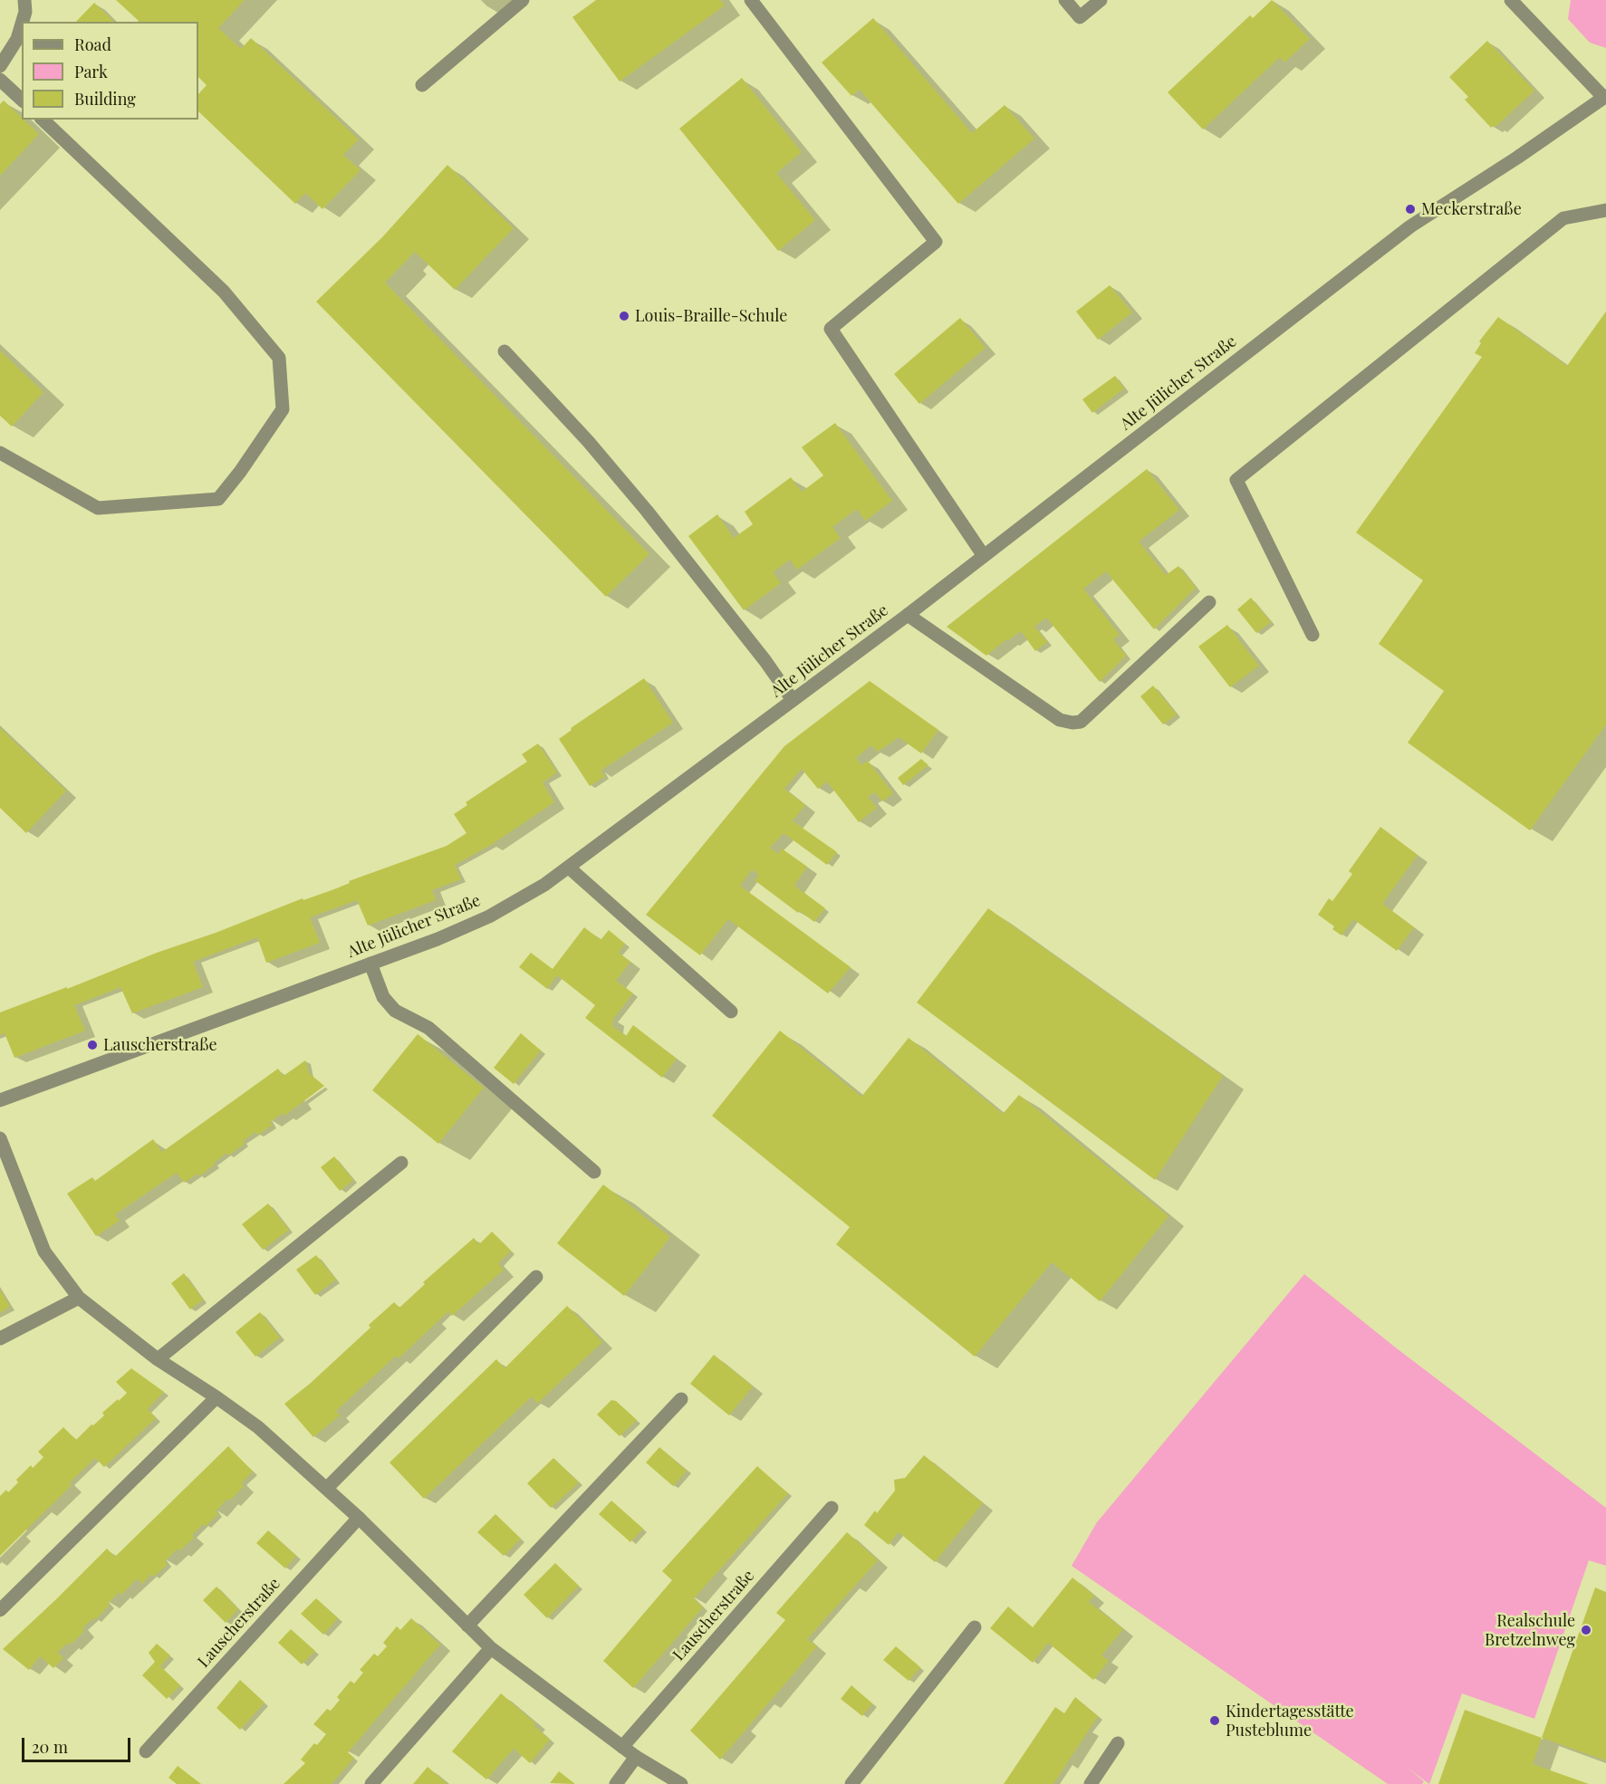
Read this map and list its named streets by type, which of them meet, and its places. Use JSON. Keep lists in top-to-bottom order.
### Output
{
  "streets": {
    "street": ["Alte Jülicher Straße", "Lauscherstraße"]
  },
  "places": [
    "Meckerstraße",
    "Louis-Braille-Schule",
    "Lauscherstraße",
    "Realschule Bretzelnweg",
    "Kindertagesstätte Pusteblume"
  ],
  "legend": ["Road", "Park", "Building"],
  "scale_bar": "20 m"
}
